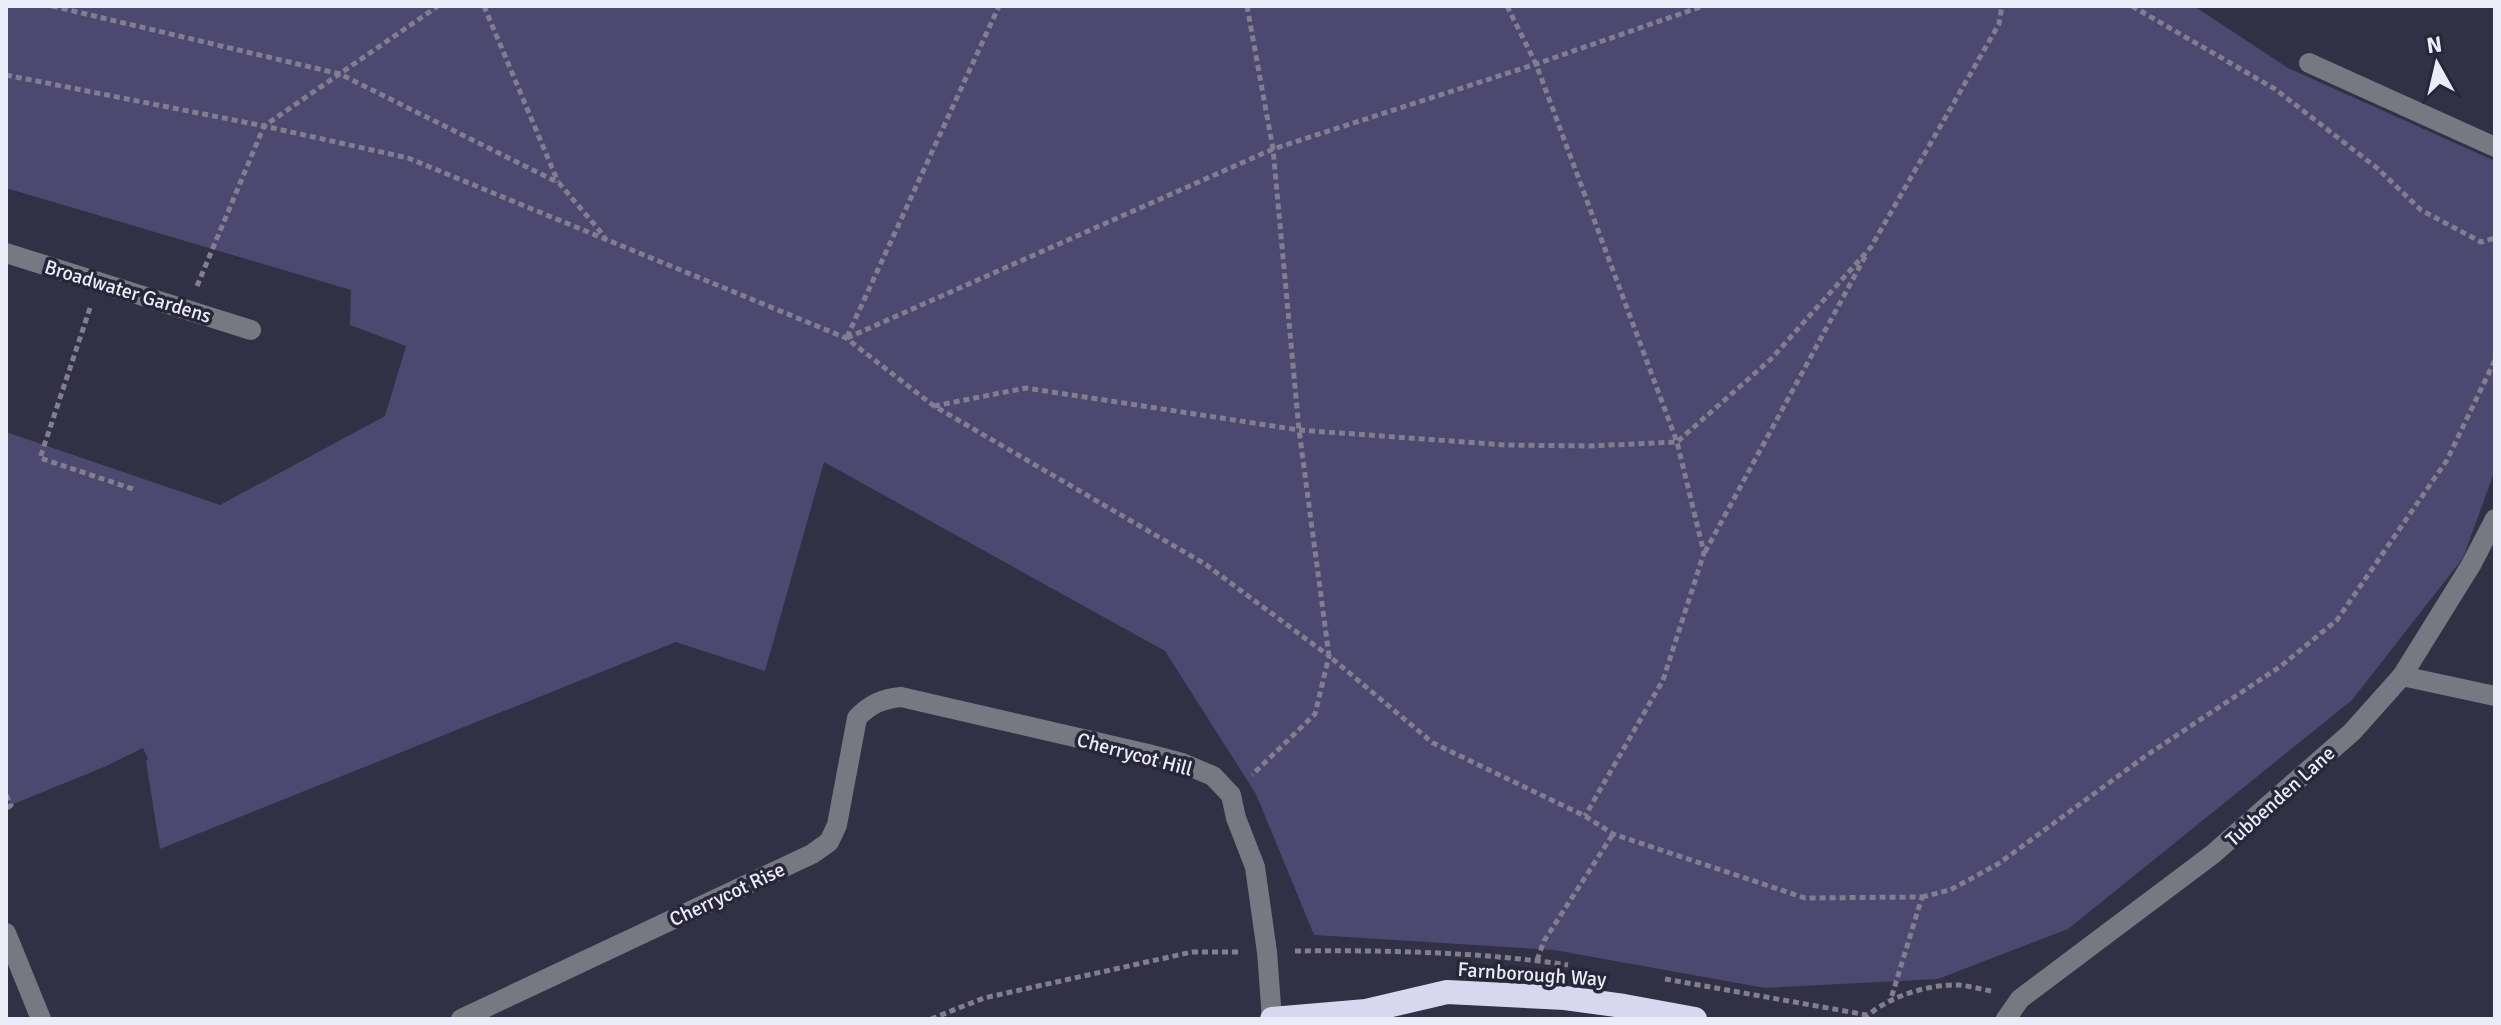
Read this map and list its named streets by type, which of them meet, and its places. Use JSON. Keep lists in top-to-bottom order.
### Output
{
  "streets": {
    "highway": ["Farnborough Way"],
    "street": [
      "Broadwater Gardens",
      "Cherrycot Hill",
      "Tubbenden Lane",
      "Cherrycot Rise"
    ]
  },
  "crossings": [
    ["Cherrycot Hill", "Cherrycot Rise"]
  ],
  "north": "top"
}
